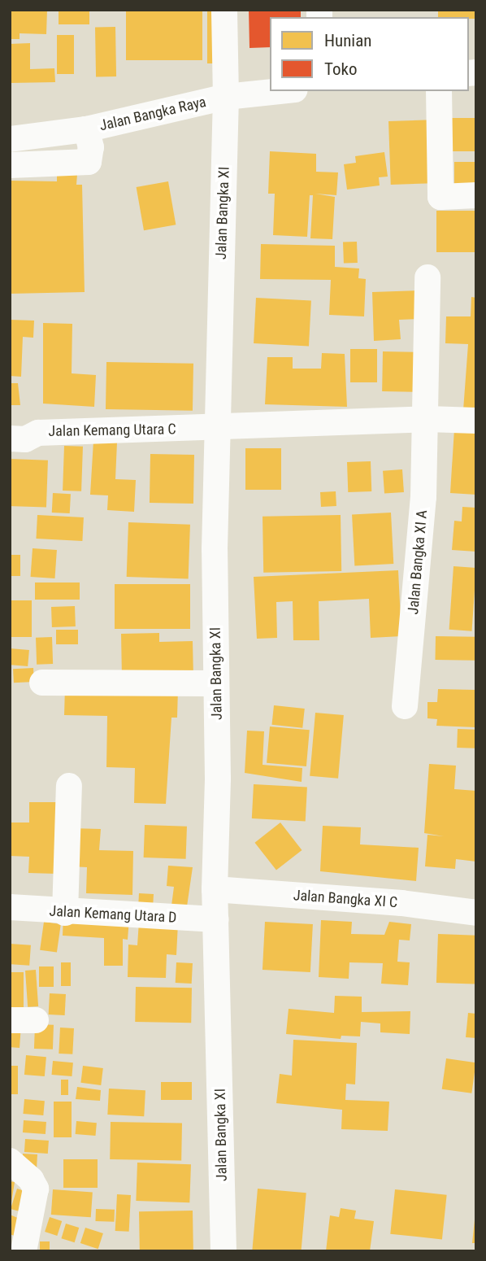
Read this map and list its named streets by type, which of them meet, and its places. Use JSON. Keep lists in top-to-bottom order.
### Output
{
  "streets": {
    "street": [
      "Jalan Bangka Raya",
      "Jalan Bangka XI",
      "Jalan Kemang Utara C",
      "Jalan Bangka XI A",
      "Jalan Bangka XI C",
      "Jalan Kemang Utara D"
    ]
  },
  "crossings": [
    ["Jalan Bangka Raya", "Jalan Bangka XI"],
    ["Jalan Bangka XI", "Jalan Kemang Utara C"],
    ["Jalan Bangka XI", "Jalan Bangka XI C"],
    ["Jalan Bangka XI", "Jalan Kemang Utara D"]
  ],
  "legend": ["Hunian", "Toko"]
}
